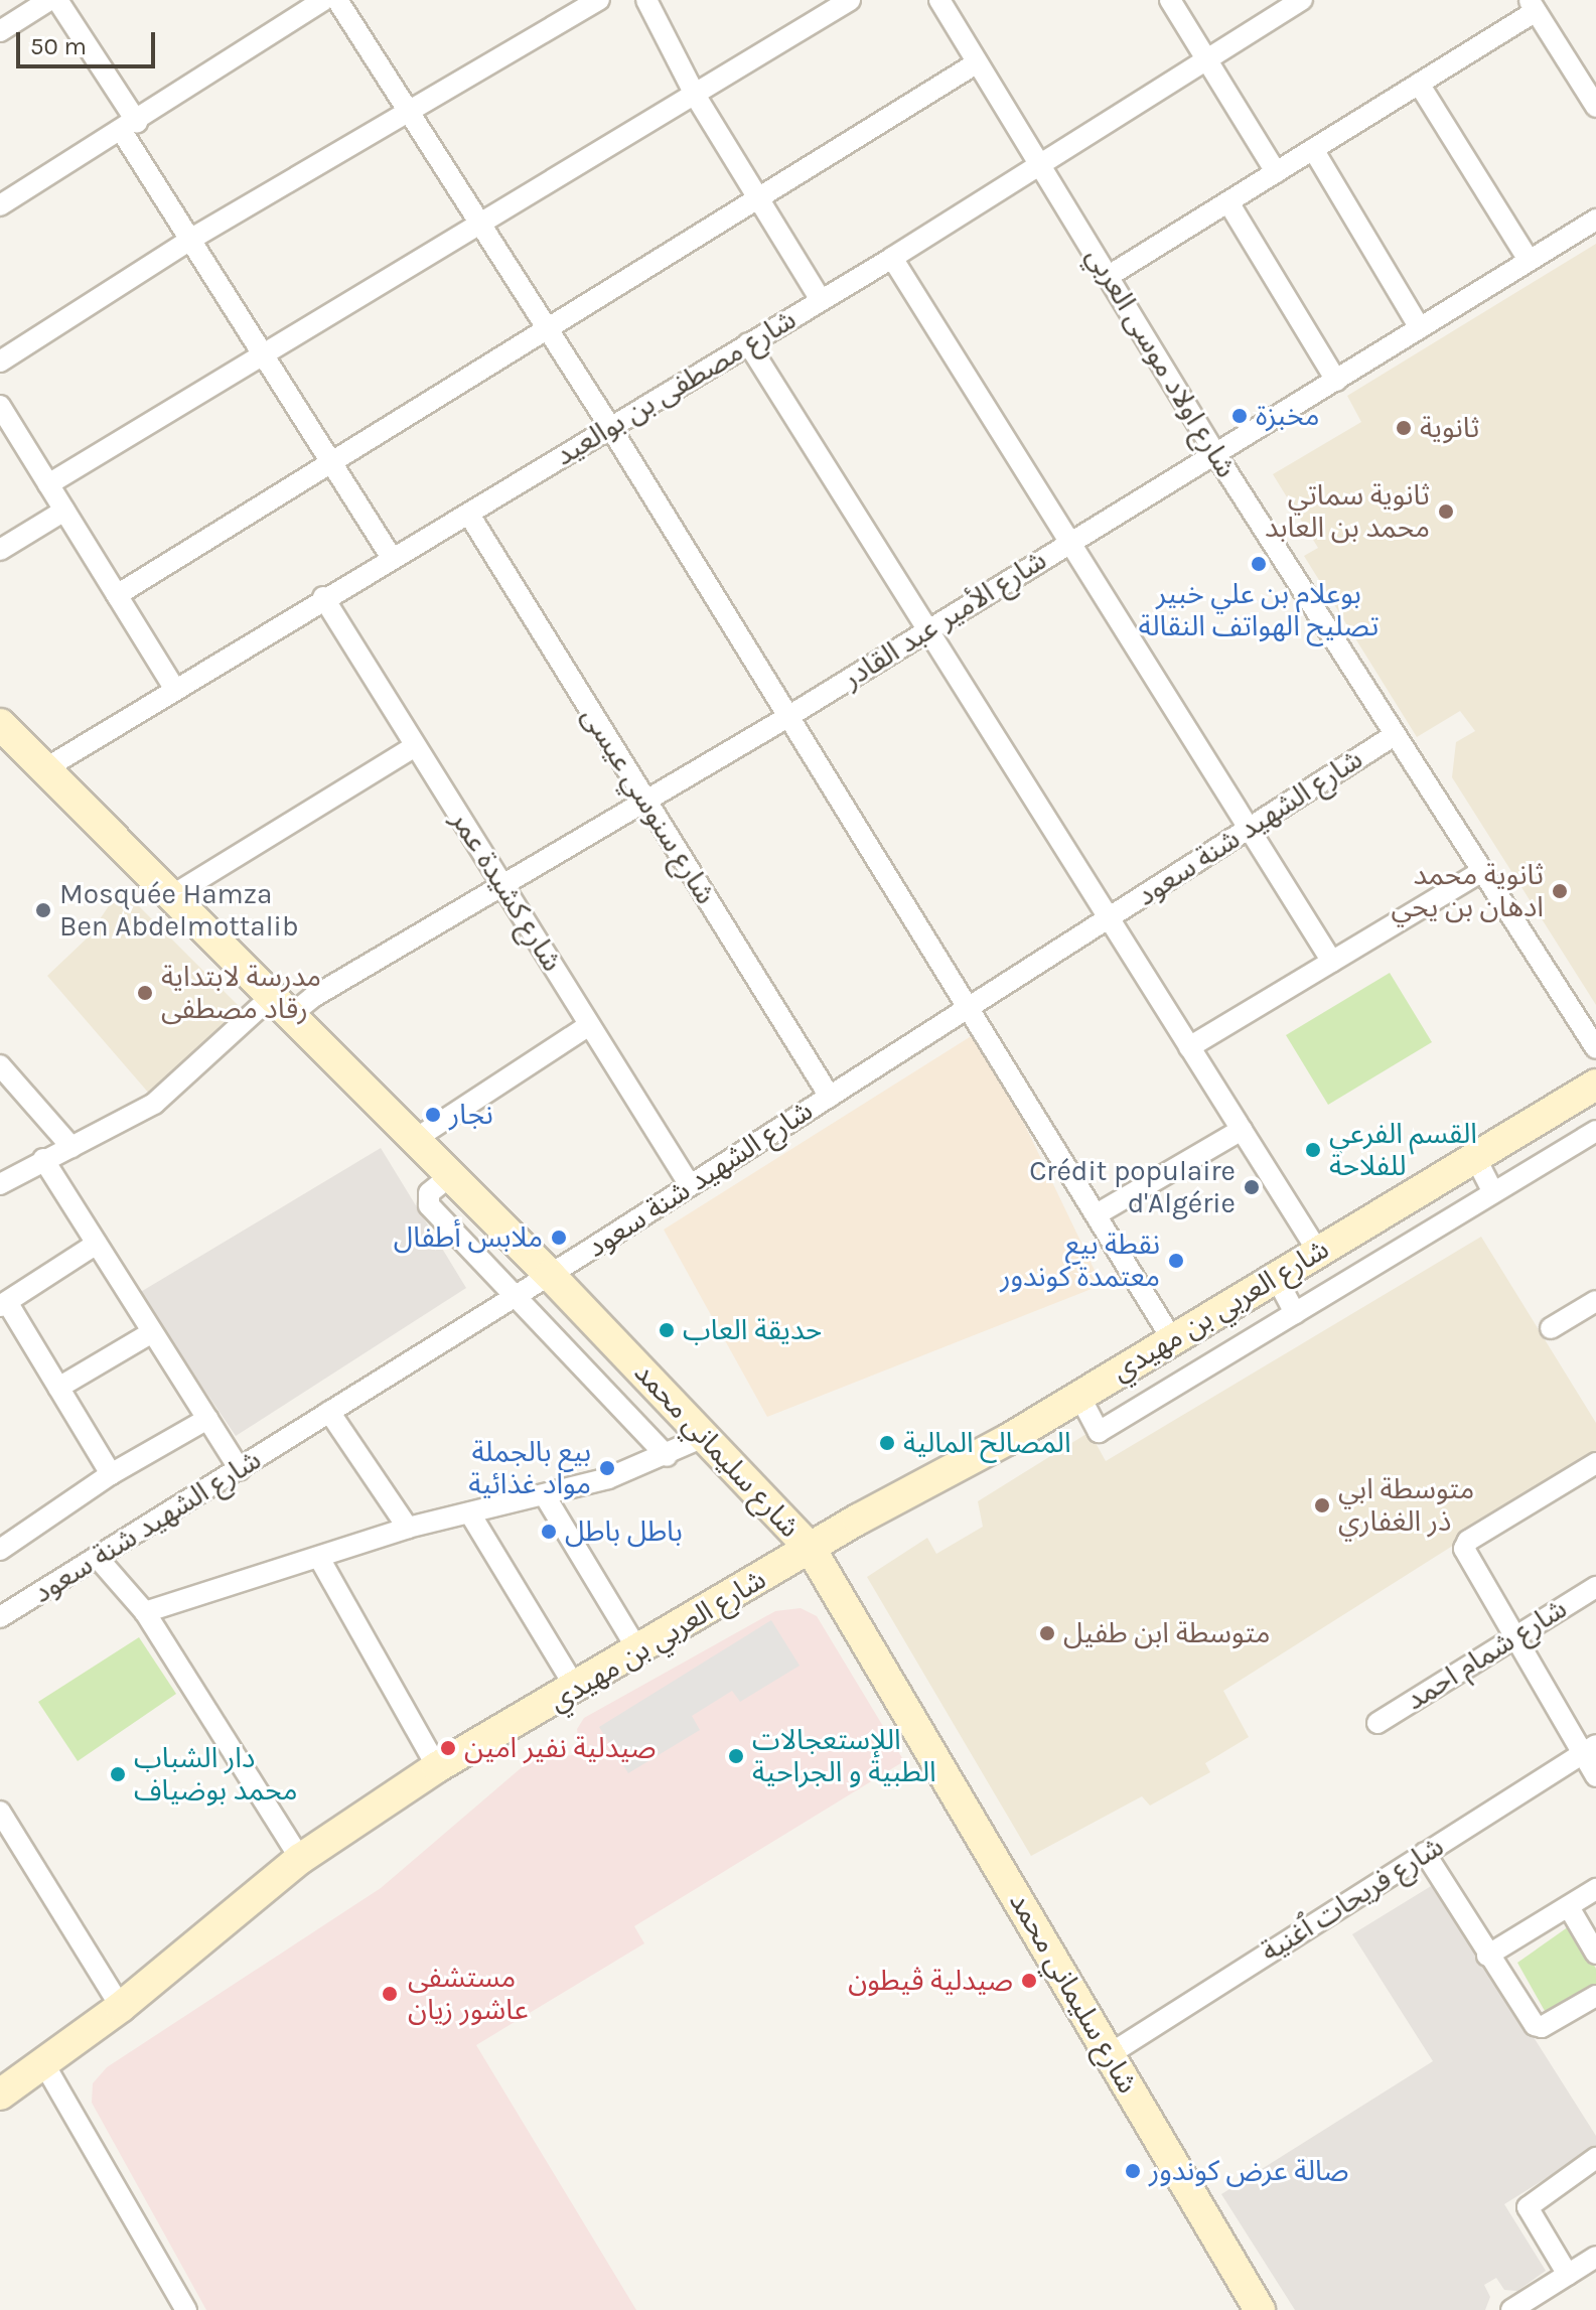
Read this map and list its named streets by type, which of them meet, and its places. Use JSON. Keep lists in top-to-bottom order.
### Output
{
  "streets": {
    "street": [
      "شارع اولاد موسى العربي",
      "شارع مصطفى بن بوالعيد",
      "شارع الأمير عبد القادر",
      "شارع سنوسي عيسى",
      "شارع الشهيد شنة سعود",
      "شارع كشيدة عمر",
      "شارع العربي بن مهيدي",
      "شارع سليماني محمد",
      "شارع شمام احمد",
      "شارع فريحات ٱغنية"
    ]
  },
  "crossings": [
    ["شارع اولاد موسى العربي", "شارع مصطفى بن بوالعيد"],
    ["شارع اولاد موسى العربي", "شارع الأمير عبد القادر"],
    ["شارع اولاد موسى العربي", "شارع الشهيد شنة سعود"],
    ["شارع مصطفى بن بوالعيد", "شارع سنوسي عيسى"],
    ["شارع مصطفى بن بوالعيد", "شارع كشيدة عمر"],
    ["شارع مصطفى بن بوالعيد", "شارع سليماني محمد"],
    ["شارع الأمير عبد القادر", "شارع سنوسي عيسى"],
    ["شارع الأمير عبد القادر", "شارع كشيدة عمر"],
    ["شارع الأمير عبد القادر", "شارع سليماني محمد"],
    ["شارع سنوسي عيسى", "شارع الشهيد شنة سعود"],
    ["شارع الشهيد شنة سعود", "شارع كشيدة عمر"],
    ["شارع الشهيد شنة سعود", "شارع سليماني محمد"],
    ["شارع العربي بن مهيدي", "شارع سليماني محمد"],
    ["شارع سليماني محمد", "شارع فريحات ٱغنية"]
  ],
  "places": [
    "مخبزة",
    "ثانوية",
    "ثانوية سماتي محمد بن العابد",
    "بوعلام بن علي خبير تصليح الهواتف النقالة",
    "ثانوية محمد ادهان بن يحي",
    "Mosquée Hamza Ben Abdelmottalib",
    "مدرسة لابتداية رقاد مصطفى",
    "نجار",
    "القسم الفرعي للفلاحة",
    "Crédit populaire d'Algérie",
    "ملابس أطفال",
    "نقطة بيع معتمدة كوندور",
    "حديقة العاب",
    "المصالح المالية",
    "بيع بالجملة مواد غذائية",
    "متوسطة ابي ذر الغفاري",
    "باطل باطل",
    "متوسطة ابن طفيل",
    "صيدلية نفير امين",
    "اللإستعجالات الطبية و الجراحية",
    "دار الشباب محمد بوضياف",
    "صيدلية ڨيطون",
    "مستشفى عاشور زيان",
    "صالة عرض كوندور"
  ],
  "scale_bar": "50 m"
}
